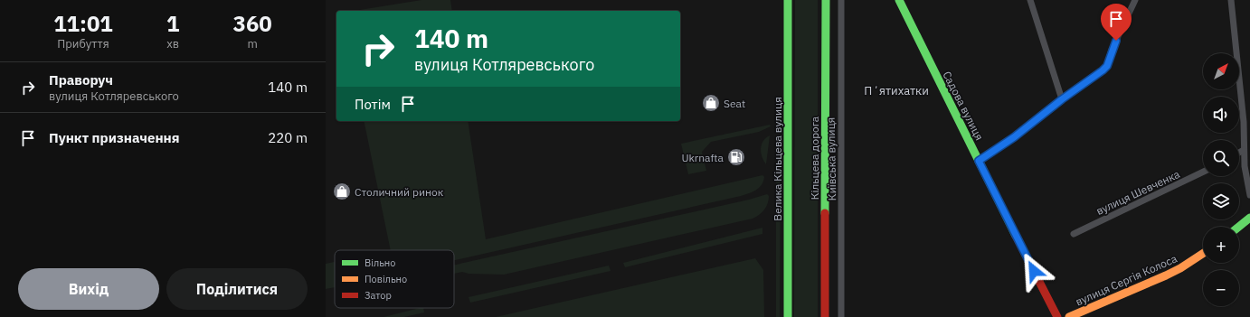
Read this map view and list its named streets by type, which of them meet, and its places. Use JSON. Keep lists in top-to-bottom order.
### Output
{
  "streets": {
    "main road": [
      "Садова вулиця",
      "Кільцева дорога",
      "Велика Кільцева вулиця",
      "вулиця Сергія Колоса"
    ],
    "street": ["Київська вулиця", "вулиця Шевченка"]
  },
  "districts": ["Пʼятихатки"],
  "places": {
    "shop": ["Seat", "Столичний ринок"],
    "fuel station": ["Ukrnafta"]
  },
  "legend": ["Вільно", "Повільно", "Затор"],
  "north": "top right",
  "page": {
    "eta": [
      "11:01",
      "Прибуття",
      "1",
      "хв",
      "360",
      "m"
    ],
    "turn": ["140 m", "вулиця Котляревського"],
    "map_buttons": ["+", "−"],
    "list": [
      {
        "name": "Праворуч",
        "note": "вулиця Котляревського",
        "value": "140 m"
      },
      {
        "name": "Пункт призначення",
        "value": "220 m"
      }
    ],
    "then": "Потім",
    "buttons": ["Вихід", "Поділитися"]
  }
}
